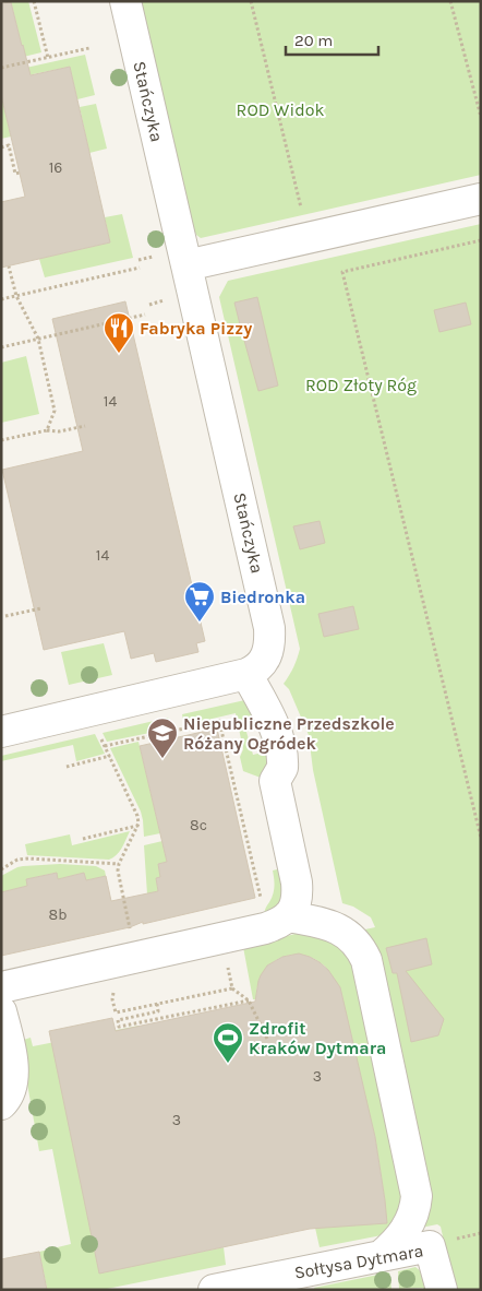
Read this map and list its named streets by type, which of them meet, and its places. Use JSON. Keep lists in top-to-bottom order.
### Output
{
  "streets": {
    "street": ["Stańczyka", "Sołtysa Dytmara"]
  },
  "parks": ["ROD Widok", "ROD Złoty Róg"],
  "places": {
    "restaurant": ["Fabryka Pizzy"],
    "supermarket": ["Biedronka"],
    "school or university": ["Niepubliczne Przedszkole Różany Ogródek"],
    "sports": ["Zdrofit Kraków Dytmara"]
  },
  "house_numbers": [
    "16",
    "14",
    "14",
    "8c",
    "8b",
    "3",
    "3"
  ],
  "scale_bar": "20 m"
}
